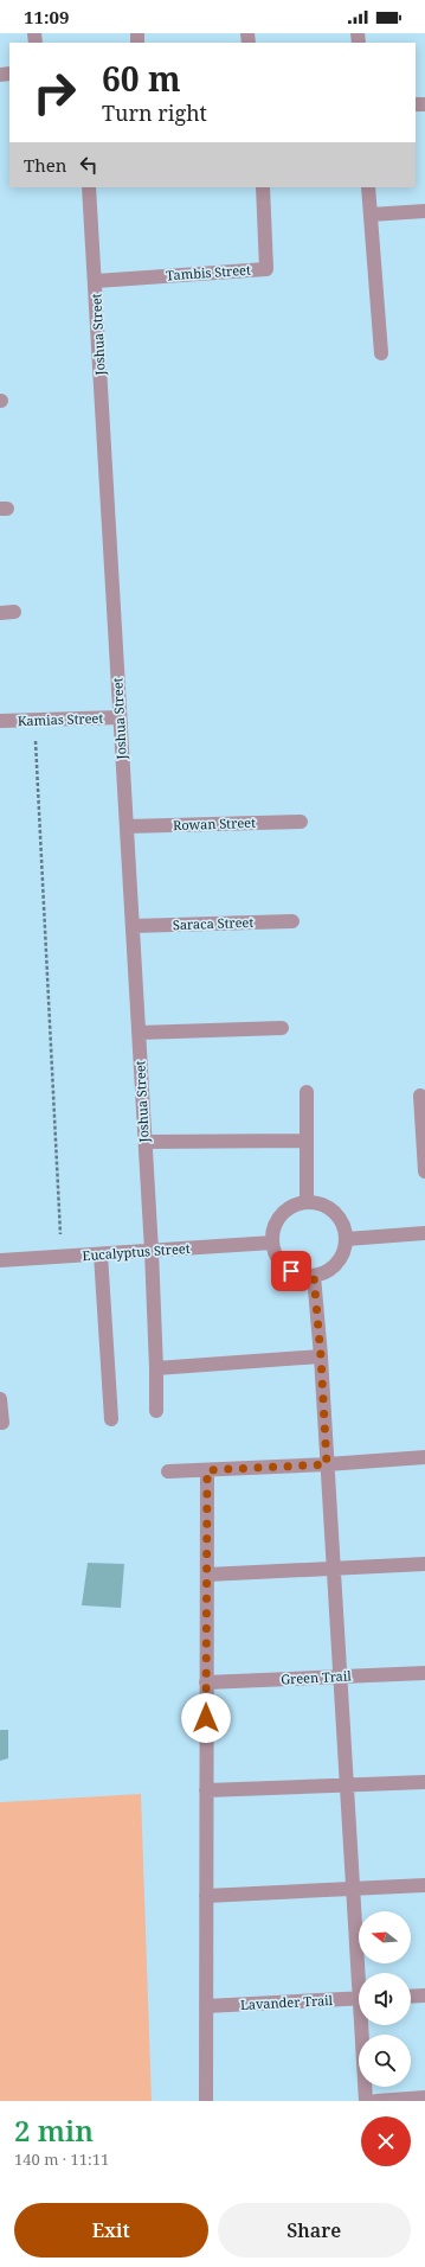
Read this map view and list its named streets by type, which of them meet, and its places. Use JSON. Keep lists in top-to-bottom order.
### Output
{
  "streets": {
    "street": [
      "Tambis Street",
      "Joshua Street",
      "Kamias Street",
      "Rowan Street",
      "Saraca Street",
      "Eucalyptus Street",
      "Green Trail",
      "Lavander Trail"
    ]
  },
  "crossings": [
    ["Tambis Street", "Joshua Street"],
    ["Joshua Street", "Kamias Street"],
    ["Joshua Street", "Rowan Street"],
    ["Joshua Street", "Saraca Street"],
    ["Joshua Street", "Eucalyptus Street"]
  ],
  "north": "left",
  "page": {
    "status": "11:09",
    "turn": ["60 m", "Turn right"],
    "then": "Then",
    "heading": ["2 min", "140 m · 11:11"],
    "buttons": ["Exit", "Share"]
  }
}
